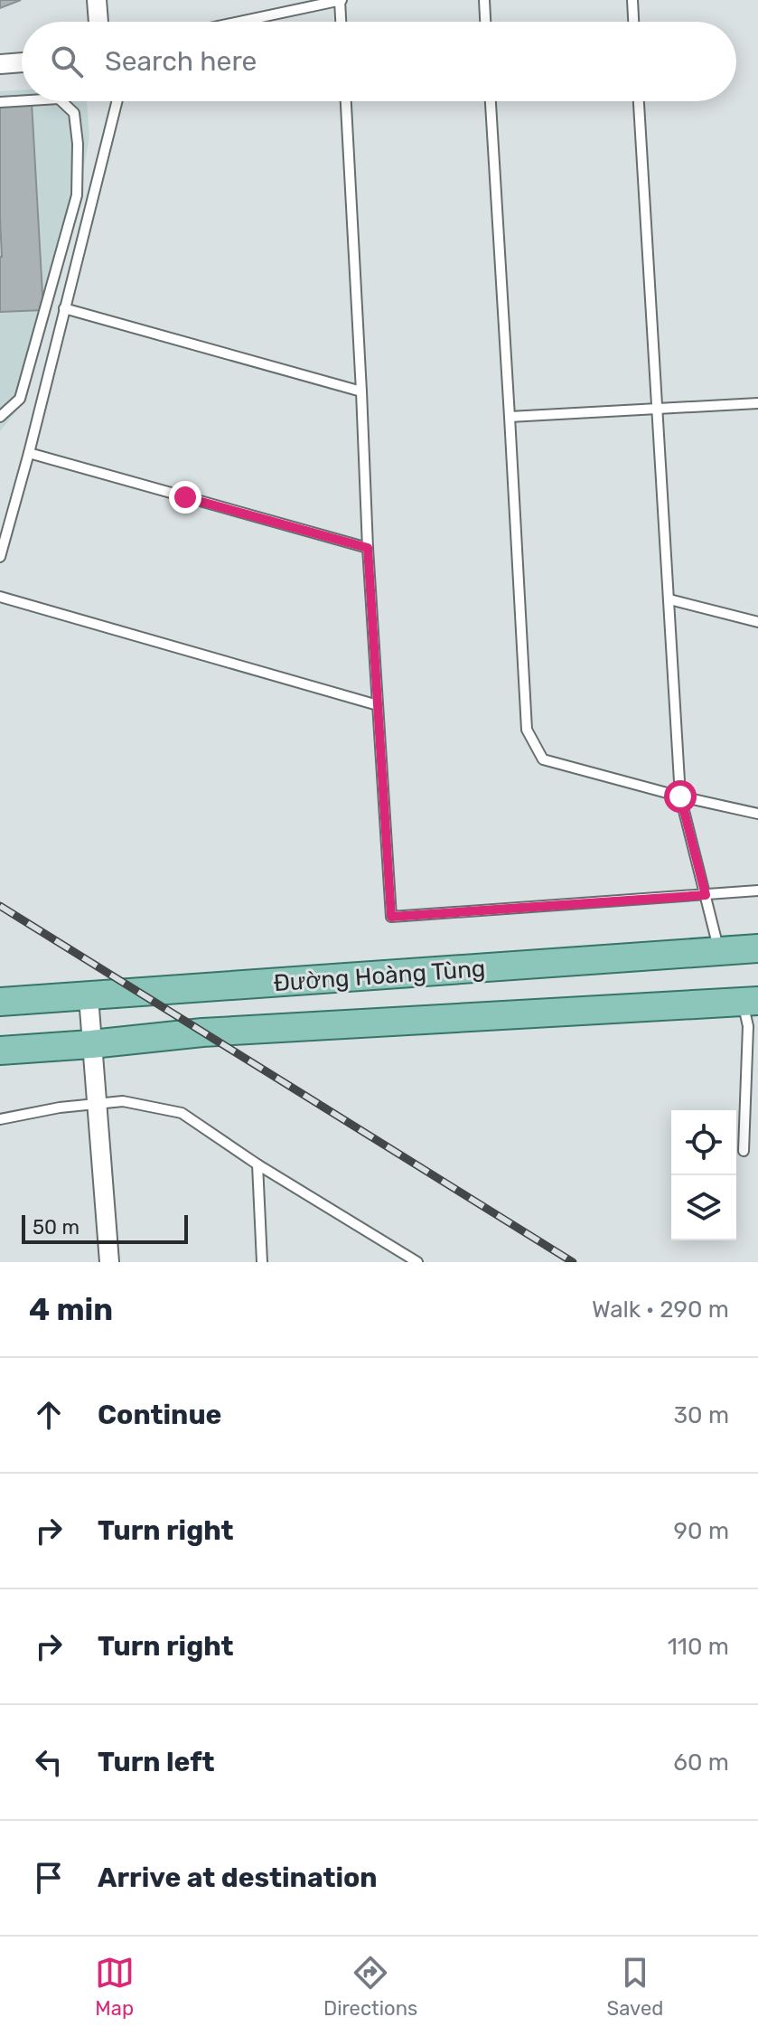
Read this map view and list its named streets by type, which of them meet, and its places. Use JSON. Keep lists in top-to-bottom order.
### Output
{
  "streets": {
    "main road": ["Đường Hoàng Tùng"]
  },
  "scale_bar": "50 m",
  "page": {
    "search": "Search here",
    "scale": "50 m",
    "heading": ["4 min", "Walk · 290 m"],
    "list": [
      ["Continue", "30 m"],
      ["Turn right", "90 m"],
      ["Turn right", "110 m"],
      ["Turn left", "60 m"],
      "Arrive at destination"
    ],
    "nav": ["Map", "Directions", "Saved"]
  }
}
